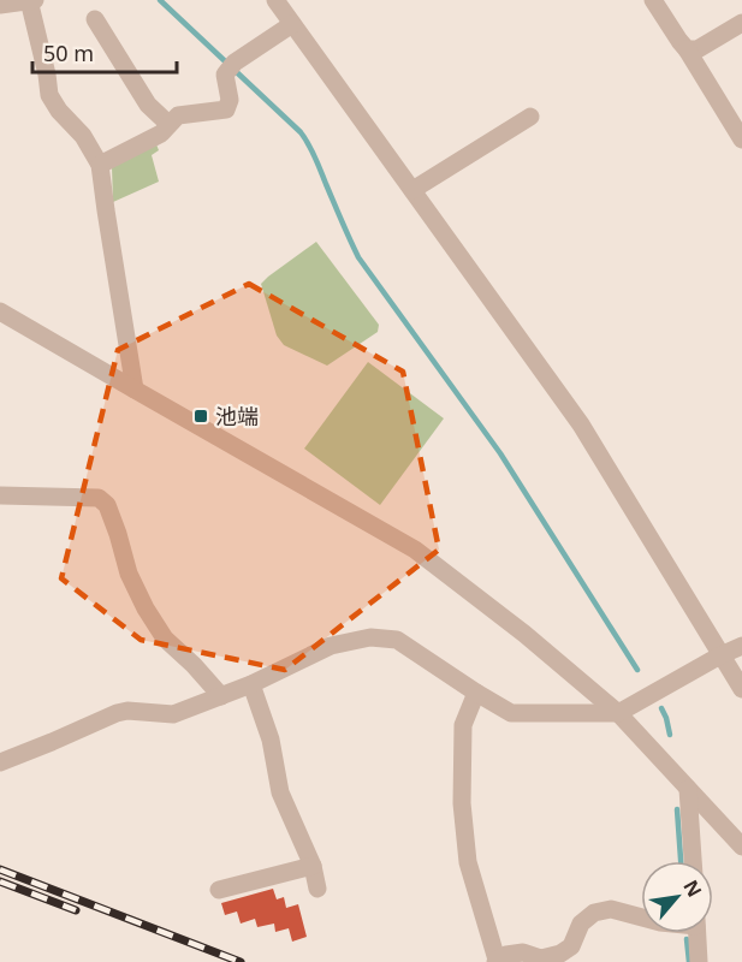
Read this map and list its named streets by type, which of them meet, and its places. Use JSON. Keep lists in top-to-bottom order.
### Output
{
  "places": {
    "transit": ["池端"]
  },
  "scale_bar": "50 m",
  "north": "top right"
}
